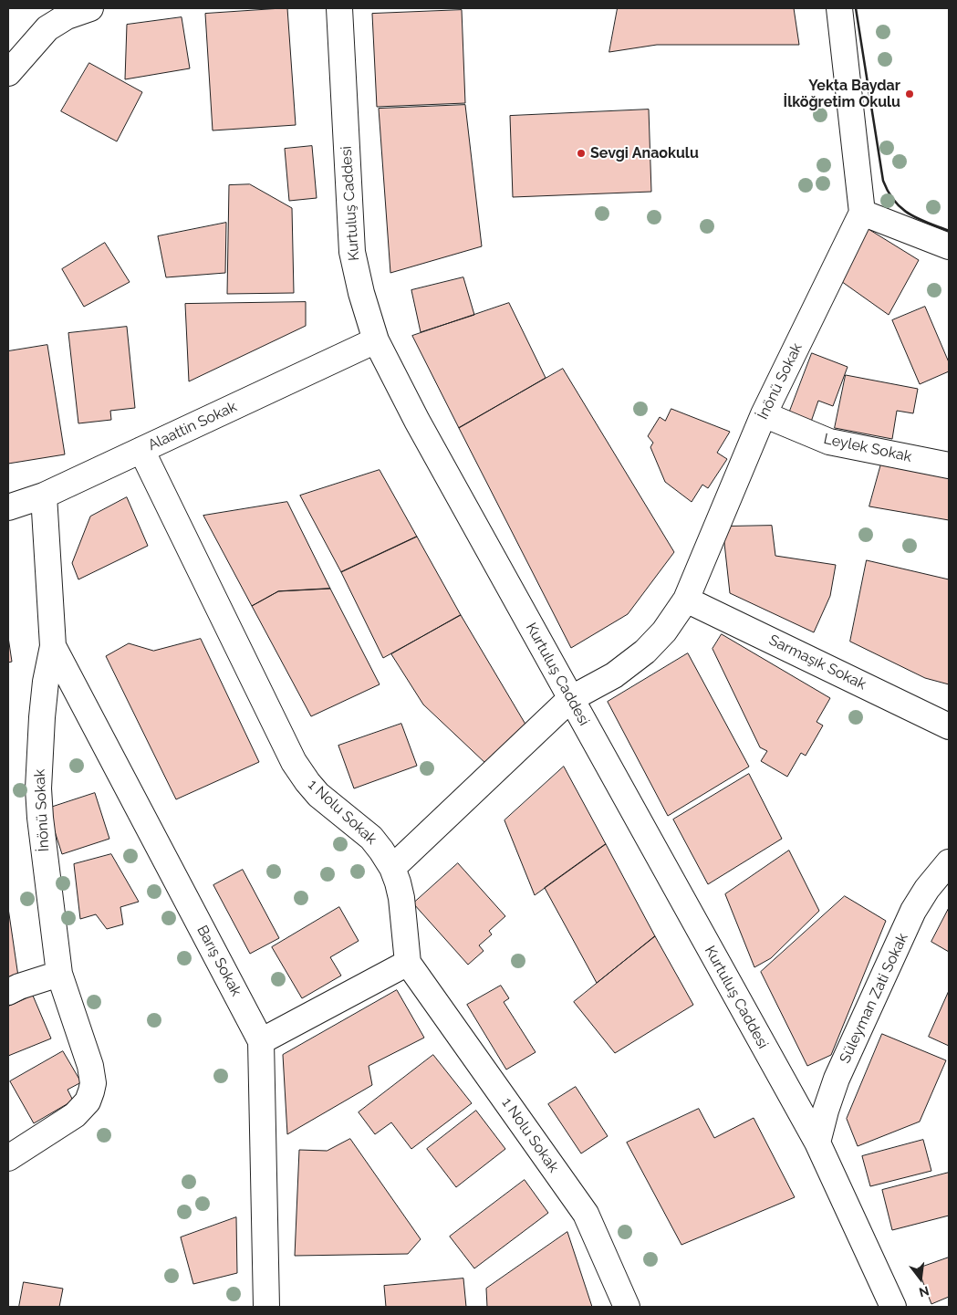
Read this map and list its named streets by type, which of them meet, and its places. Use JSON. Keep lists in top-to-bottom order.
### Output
{
  "streets": {
    "street": [
      "Kurtuluş Caddesi",
      "İnönü Sokak",
      "Alaattin Sokak",
      "Leylek Sokak",
      "Sarmaşık Sokak",
      "1 Nolu Sokak",
      "Barış Sokak",
      "Süleyman Zati Sokak"
    ]
  },
  "crossings": [
    ["Kurtuluş Caddesi", "İnönü Sokak"],
    ["Kurtuluş Caddesi", "Alaattin Sokak"],
    ["Kurtuluş Caddesi", "Süleyman Zati Sokak"],
    ["İnönü Sokak", "Leylek Sokak"],
    ["İnönü Sokak", "Sarmaşık Sokak"],
    ["İnönü Sokak", "1 Nolu Sokak"],
    ["İnönü Sokak", "Barış Sokak"],
    ["Alaattin Sokak", "1 Nolu Sokak"]
  ],
  "places": ["Yekta Baydar İlköğretim Okulu", "Sevgi Anaokulu"],
  "north": "bottom"
}
